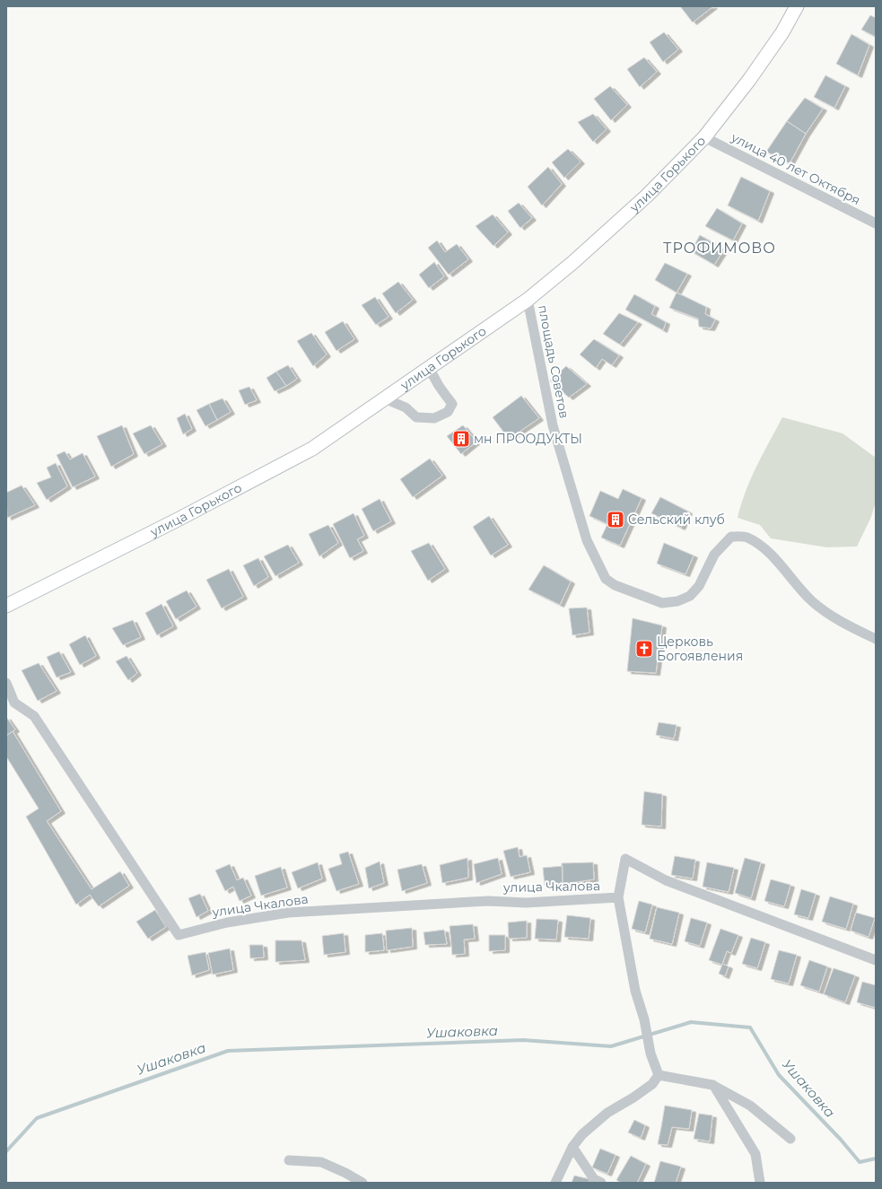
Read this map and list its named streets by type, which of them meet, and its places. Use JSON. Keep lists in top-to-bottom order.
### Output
{
  "streets": {
    "main road": ["улица Горького"],
    "street": ["улица 40 лет Октября", "площадь Советов", "улица Чкалова"]
  },
  "crossings": [
    ["улица 40 лет Октября", "улица Горького"],
    ["улица Горького", "площадь Советов"]
  ],
  "districts": ["ТРОФИМОВО"],
  "water": ["Ушаковка"],
  "places": {
    "building": ["мн ПРООДУКТЫ", "Сельский клуб"],
    "church": ["Церковь Богоявления"]
  }
}
